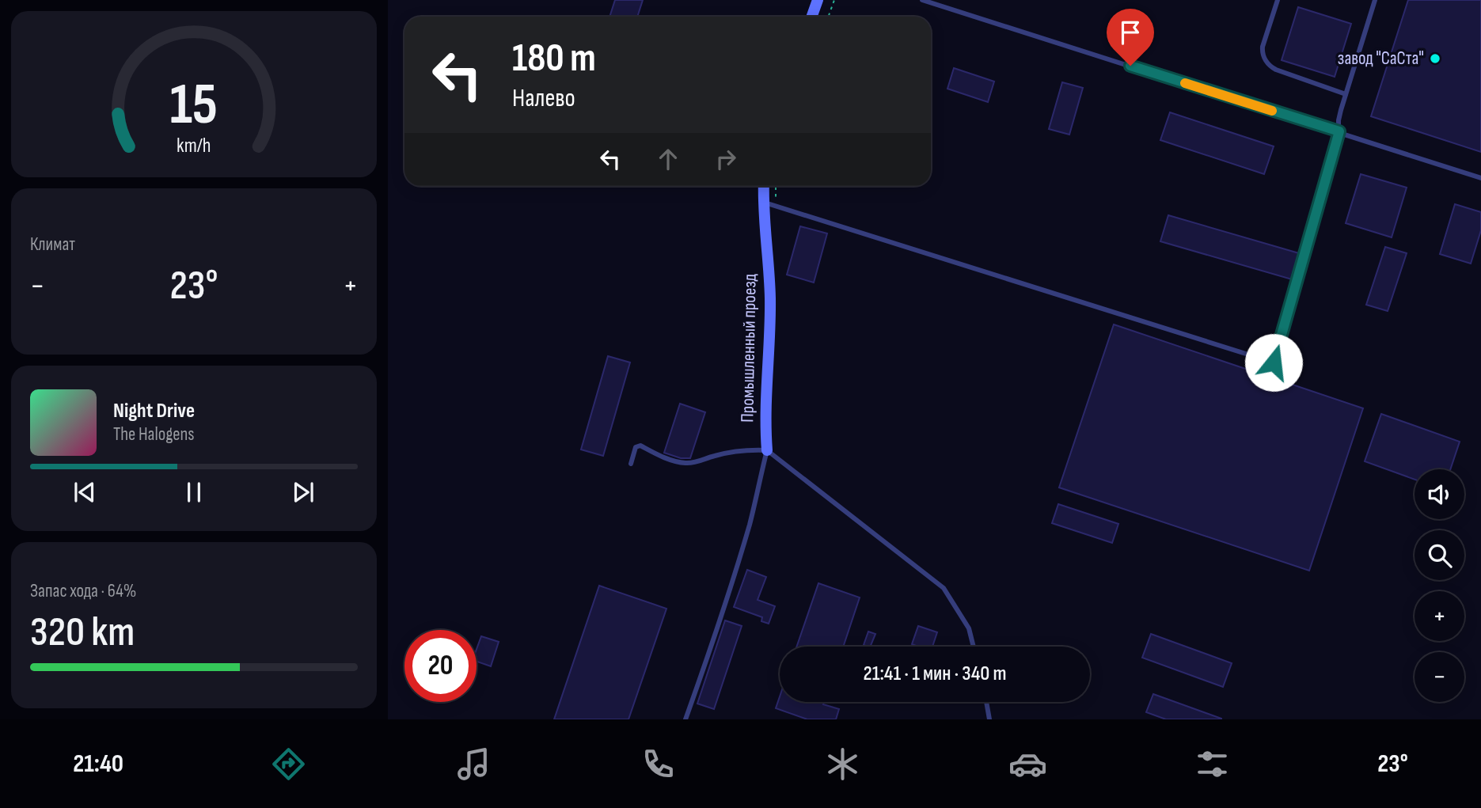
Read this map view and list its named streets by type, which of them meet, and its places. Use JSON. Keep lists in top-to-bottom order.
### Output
{
  "streets": {
    "street": ["Промышленный проезд"]
  },
  "places": ["завод \"СаСта\""],
  "page": {
    "turn": ["180 m", "Налево"],
    "tile": [
      "Климат",
      ["Запас хода · 64%", "320 km"]
    ],
    "heat": ["−", "23°", "+"],
    "song": ["Night Drive", "The Halogens"],
    "map_buttons": ["+", "−"],
    "limit": "20",
    "trip": "21:41 · 1 мин · 340 m",
    "tabs": ["21:40", "23°"],
    "gauge": ["15", "km/h"]
  }
}
